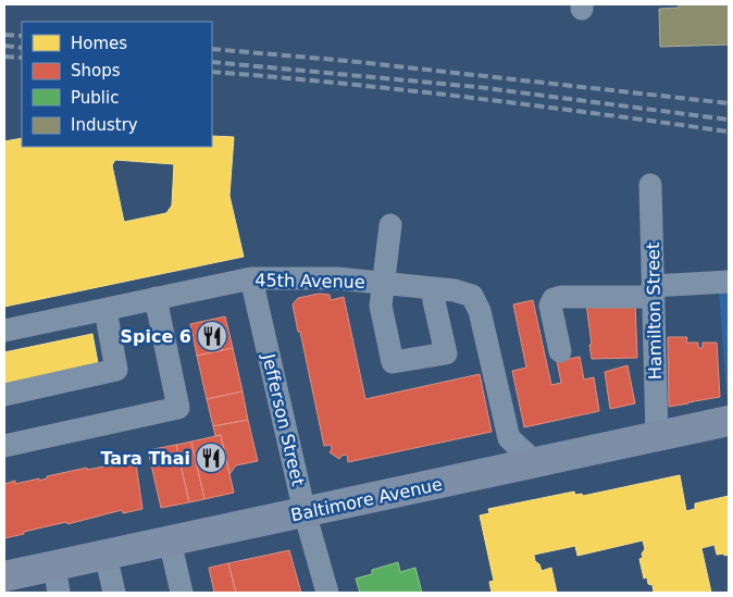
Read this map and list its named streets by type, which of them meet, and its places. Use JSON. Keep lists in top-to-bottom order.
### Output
{
  "streets": {
    "main road": ["Baltimore Avenue"],
    "street": ["45th Avenue", "Hamilton Street", "Jefferson Street"]
  },
  "crossings": [
    ["45th Avenue", "Jefferson Street"],
    ["Hamilton Street", "Baltimore Avenue"],
    ["Jefferson Street", "Baltimore Avenue"]
  ],
  "places": {
    "restaurant": ["Spice 6", "Tara Thai"]
  },
  "legend": [
    "Homes",
    "Shops",
    "Public",
    "Industry"
  ]
}
